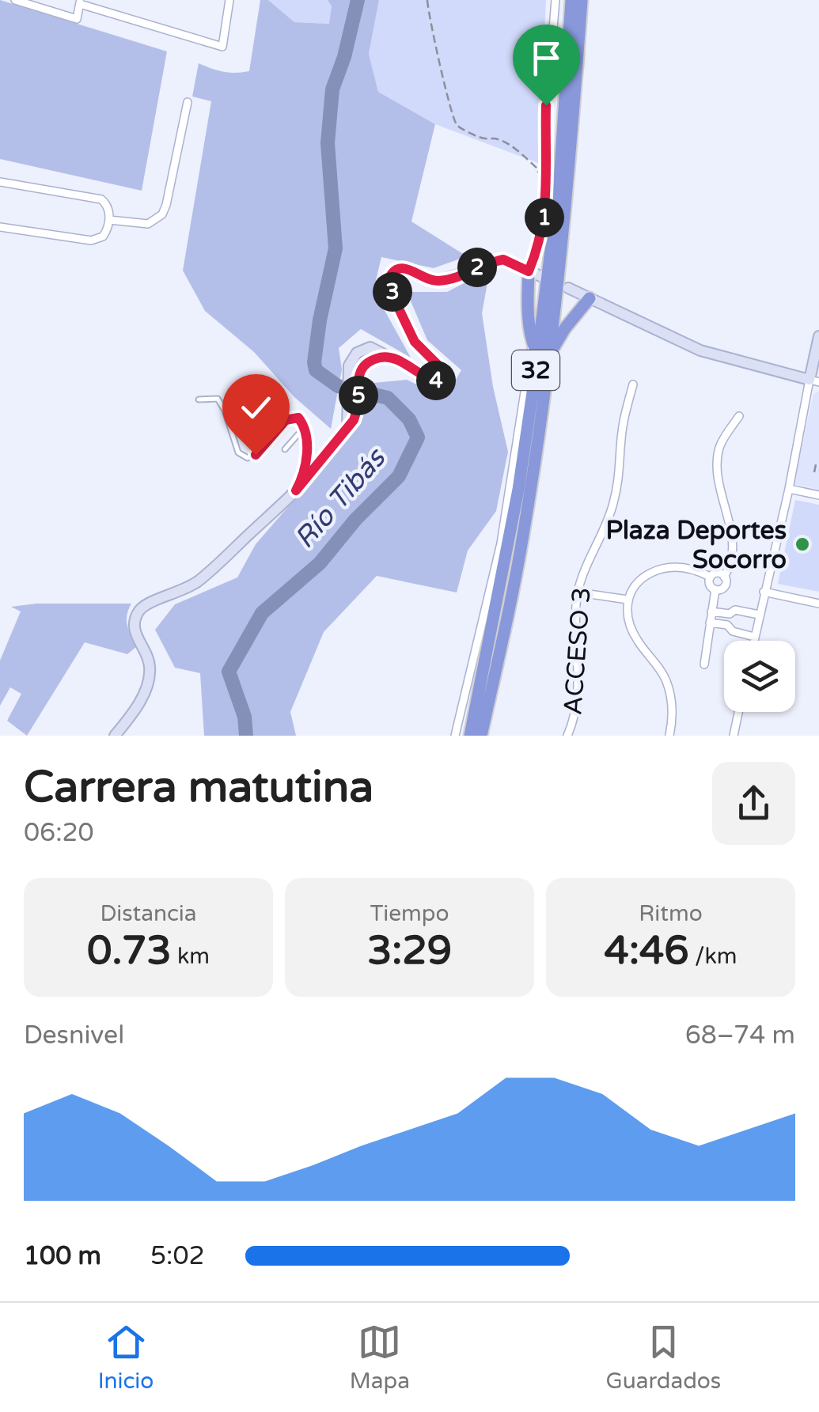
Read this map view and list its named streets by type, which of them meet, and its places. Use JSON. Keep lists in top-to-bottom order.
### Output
{
  "streets": {
    "highway": ["32"],
    "street": ["ACCESO 3"]
  },
  "water": ["Río Tibás"],
  "places": ["Plaza Deportes Socorro"],
  "page": {
    "pins": [
      "1",
      "2",
      "3",
      "4",
      "5"
    ],
    "heading": ["Carrera matutina", "06:20"],
    "stats": [
      ["Distancia", "0.73 km"],
      ["Tiempo", "3:29"],
      ["Ritmo", "4:46 /km"]
    ],
    "chart": ["Desnivel", "68–74 m"],
    "list": [
      {
        "name": "100 m",
        "note": "5:02"
      }
    ],
    "tabs": ["Inicio", "Mapa", "Guardados"]
  }
}
